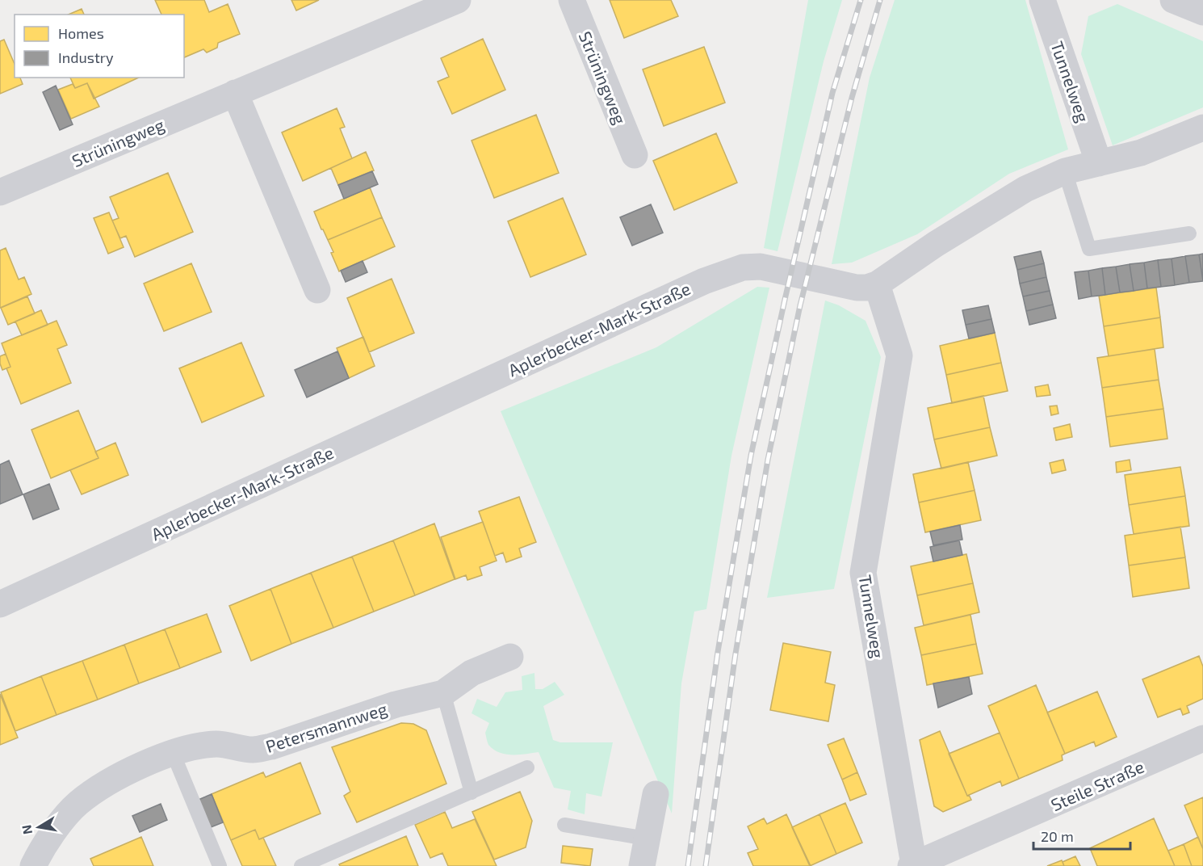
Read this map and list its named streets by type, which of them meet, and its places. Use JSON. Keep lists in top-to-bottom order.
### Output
{
  "streets": {
    "street": [
      "Strüningweg",
      "Tunnelweg",
      "Aplerbecker-Mark-Straße",
      "Petersmannweg",
      "Steile Straße"
    ]
  },
  "crossings": [
    ["Tunnelweg", "Aplerbecker-Mark-Straße"],
    ["Tunnelweg", "Steile Straße"]
  ],
  "legend": ["Homes", "Industry"],
  "scale_bar": "20 m",
  "north": "left"
}
